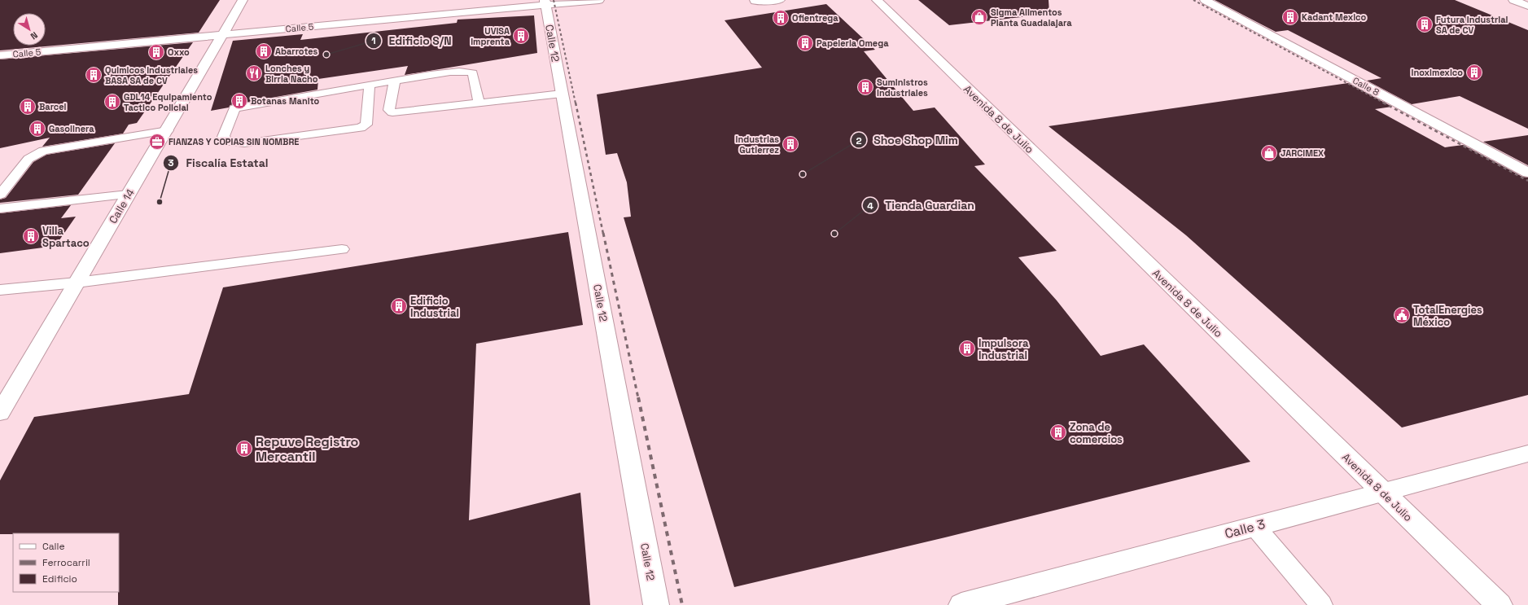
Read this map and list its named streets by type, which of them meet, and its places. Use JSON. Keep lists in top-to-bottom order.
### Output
{
  "streets": {
    "street": [
      "Calle 5",
      "Calle 12",
      "Calle 8",
      "Avenida 8 de Julio",
      "Calle 14",
      "Calle 3"
    ]
  },
  "crossings": [
    ["Calle 5", "Calle 12"],
    ["Calle 5", "Calle 14"],
    ["Avenida 8 de Julio", "Calle 3"]
  ],
  "places": {
    "shop": ["Sigma Alimentos Planta Guadalajara", "JARCIMEX"],
    "building": [
      "Kadant Mexico",
      "Ofientrega",
      "Futura Industrial SA de CV",
      "UVISA Imprenta",
      "Papeleria Omega",
      "Abarrotes",
      "Oxxo",
      "Inoximexico",
      "Quimicos Industriales BASA SA de CV",
      "Suministros industriales",
      "Botanas Manito",
      "GDL14 Equipamiento Tactico Policial",
      "Barcel",
      "Gasolinera",
      "Industrias Gutierrez",
      "Villa Spartaco",
      "Edificio Industrial",
      "Impulsora Industrial",
      "Zona de comercios",
      "Repuve Registro Mercantil"
    ],
    "other": [
      "Edificio S/N",
      "Shoe Shop Mim",
      "Fiscalía Estatal",
      "Tienda Guardian"
    ],
    "restaurant": ["Lonches y Birria Nacho"],
    "office": ["FIANZAS Y COPIAS SIN NOMBRE"],
    "public building": ["TotalEnergies México"]
  },
  "legend": ["Calle", "Ferrocarril", "Edificio"],
  "north": "bottom right"
}
